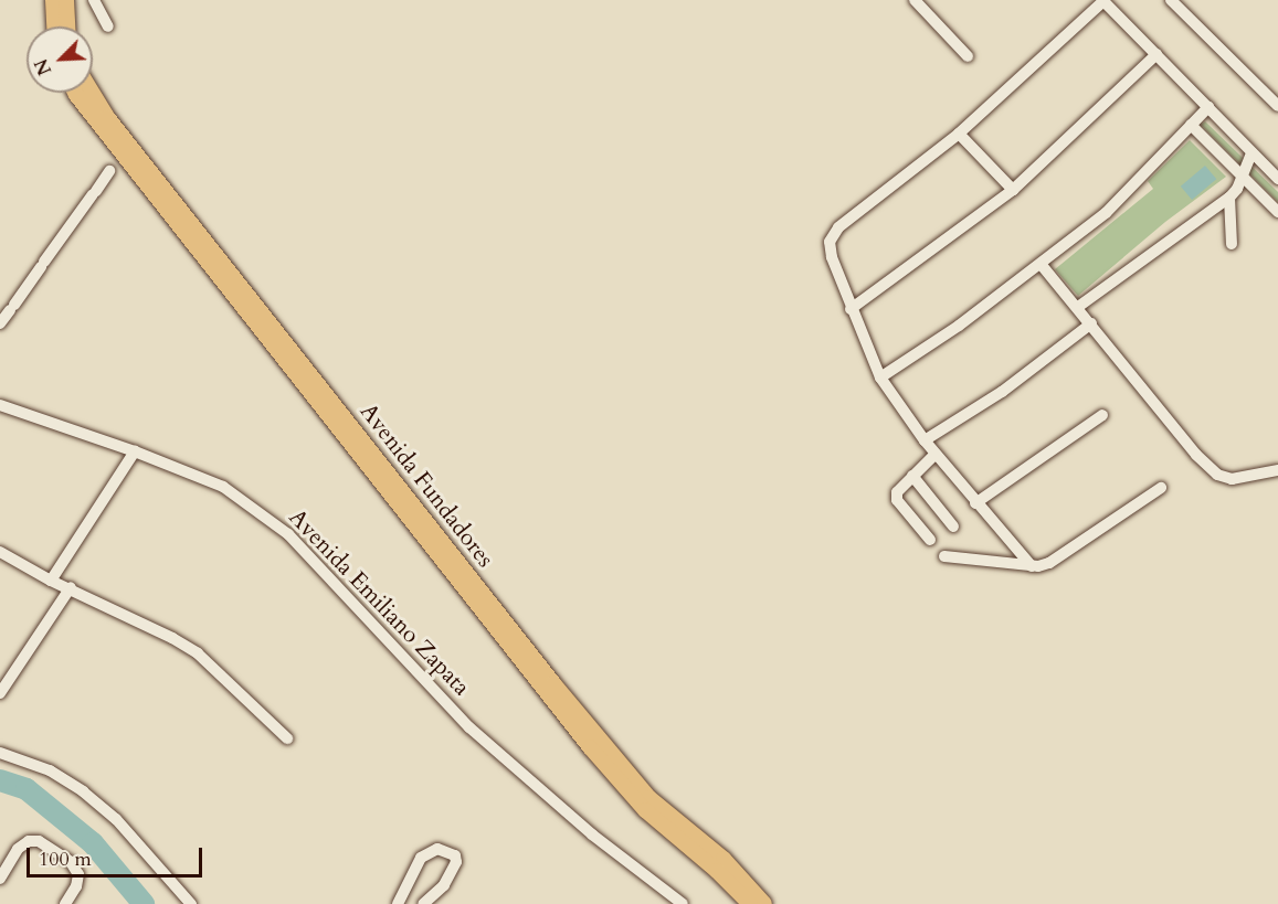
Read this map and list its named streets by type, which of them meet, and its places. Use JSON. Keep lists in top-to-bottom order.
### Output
{
  "streets": {
    "main road": ["Avenida Fundadores"],
    "street": ["Avenida Emiliano Zapata"]
  },
  "scale_bar": "100 m",
  "north": "bottom left"
}
